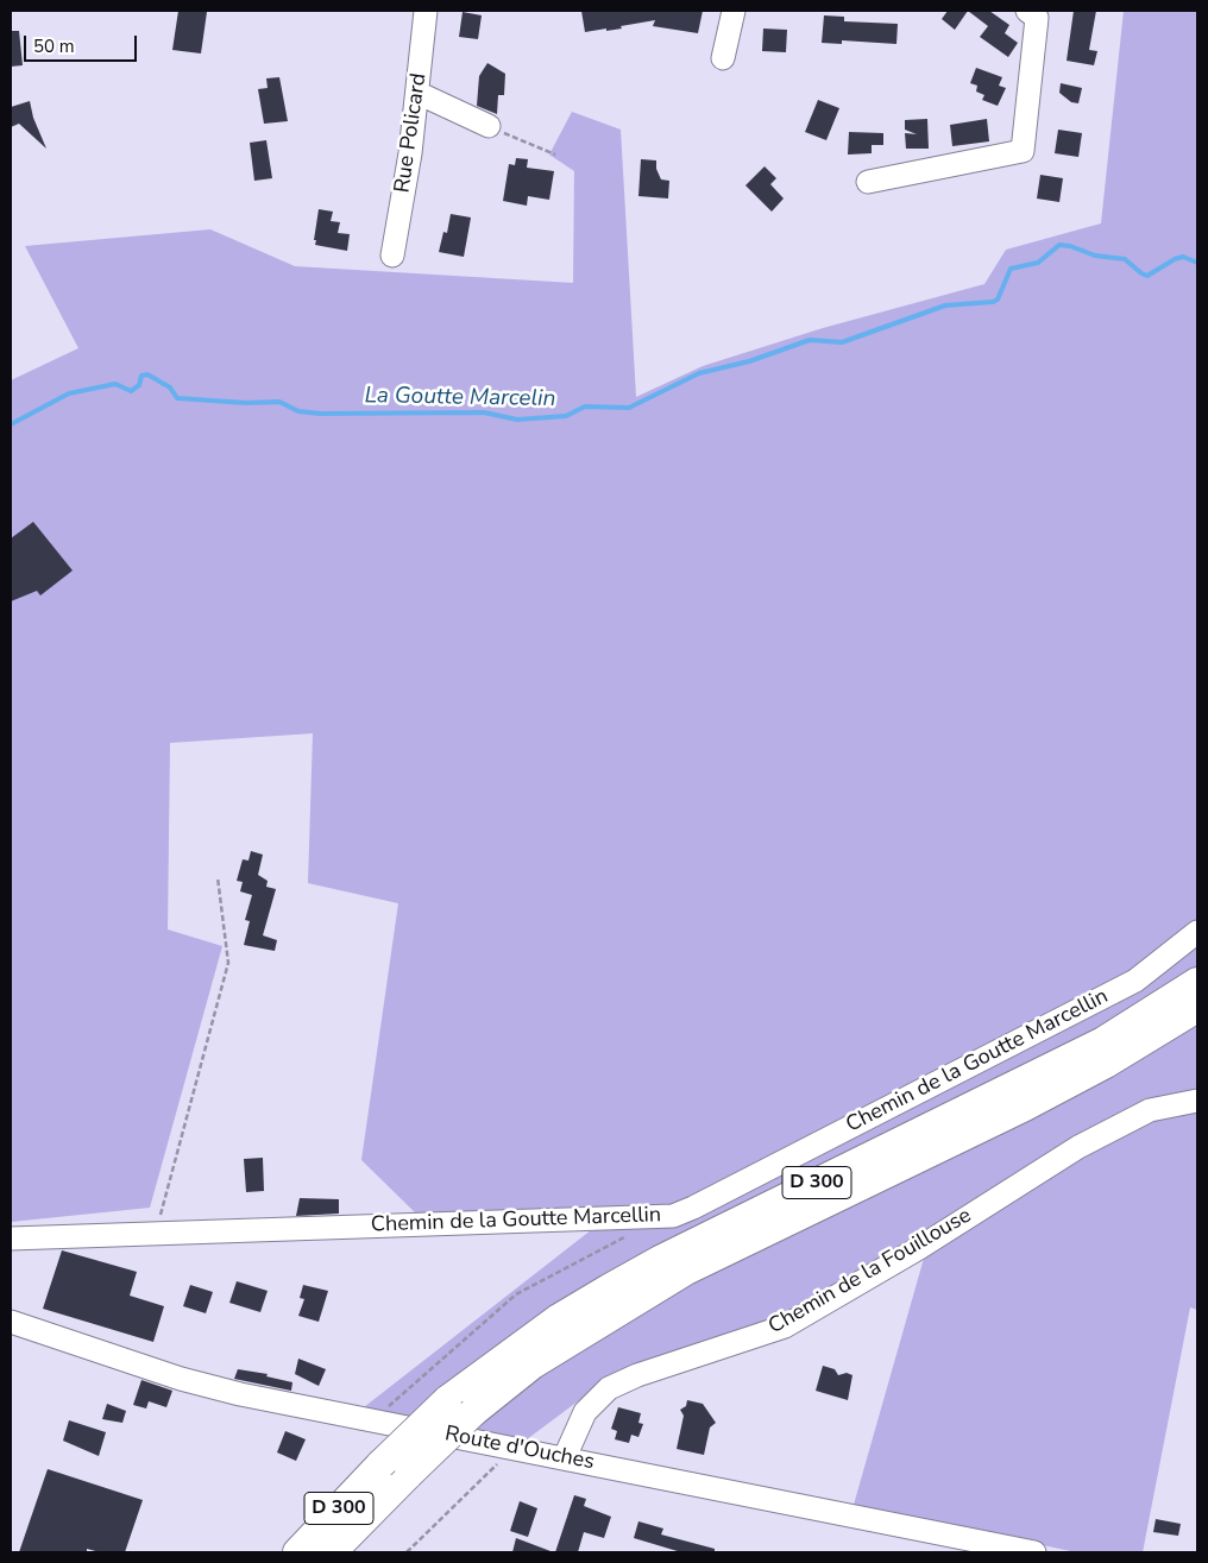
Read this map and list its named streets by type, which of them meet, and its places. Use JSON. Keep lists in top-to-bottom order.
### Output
{
  "streets": {
    "main road": ["D 300"],
    "street": [
      "Rue Policard",
      "Chemin de la Goutte Marcellin",
      "Chemin de la Fouillouse",
      "Route d'Ouches"
    ]
  },
  "crossings": [
    ["Chemin de la Fouillouse", "Route d'Ouches"]
  ],
  "water": ["La Goutte Marcelin"],
  "scale_bar": "50 m"
}
